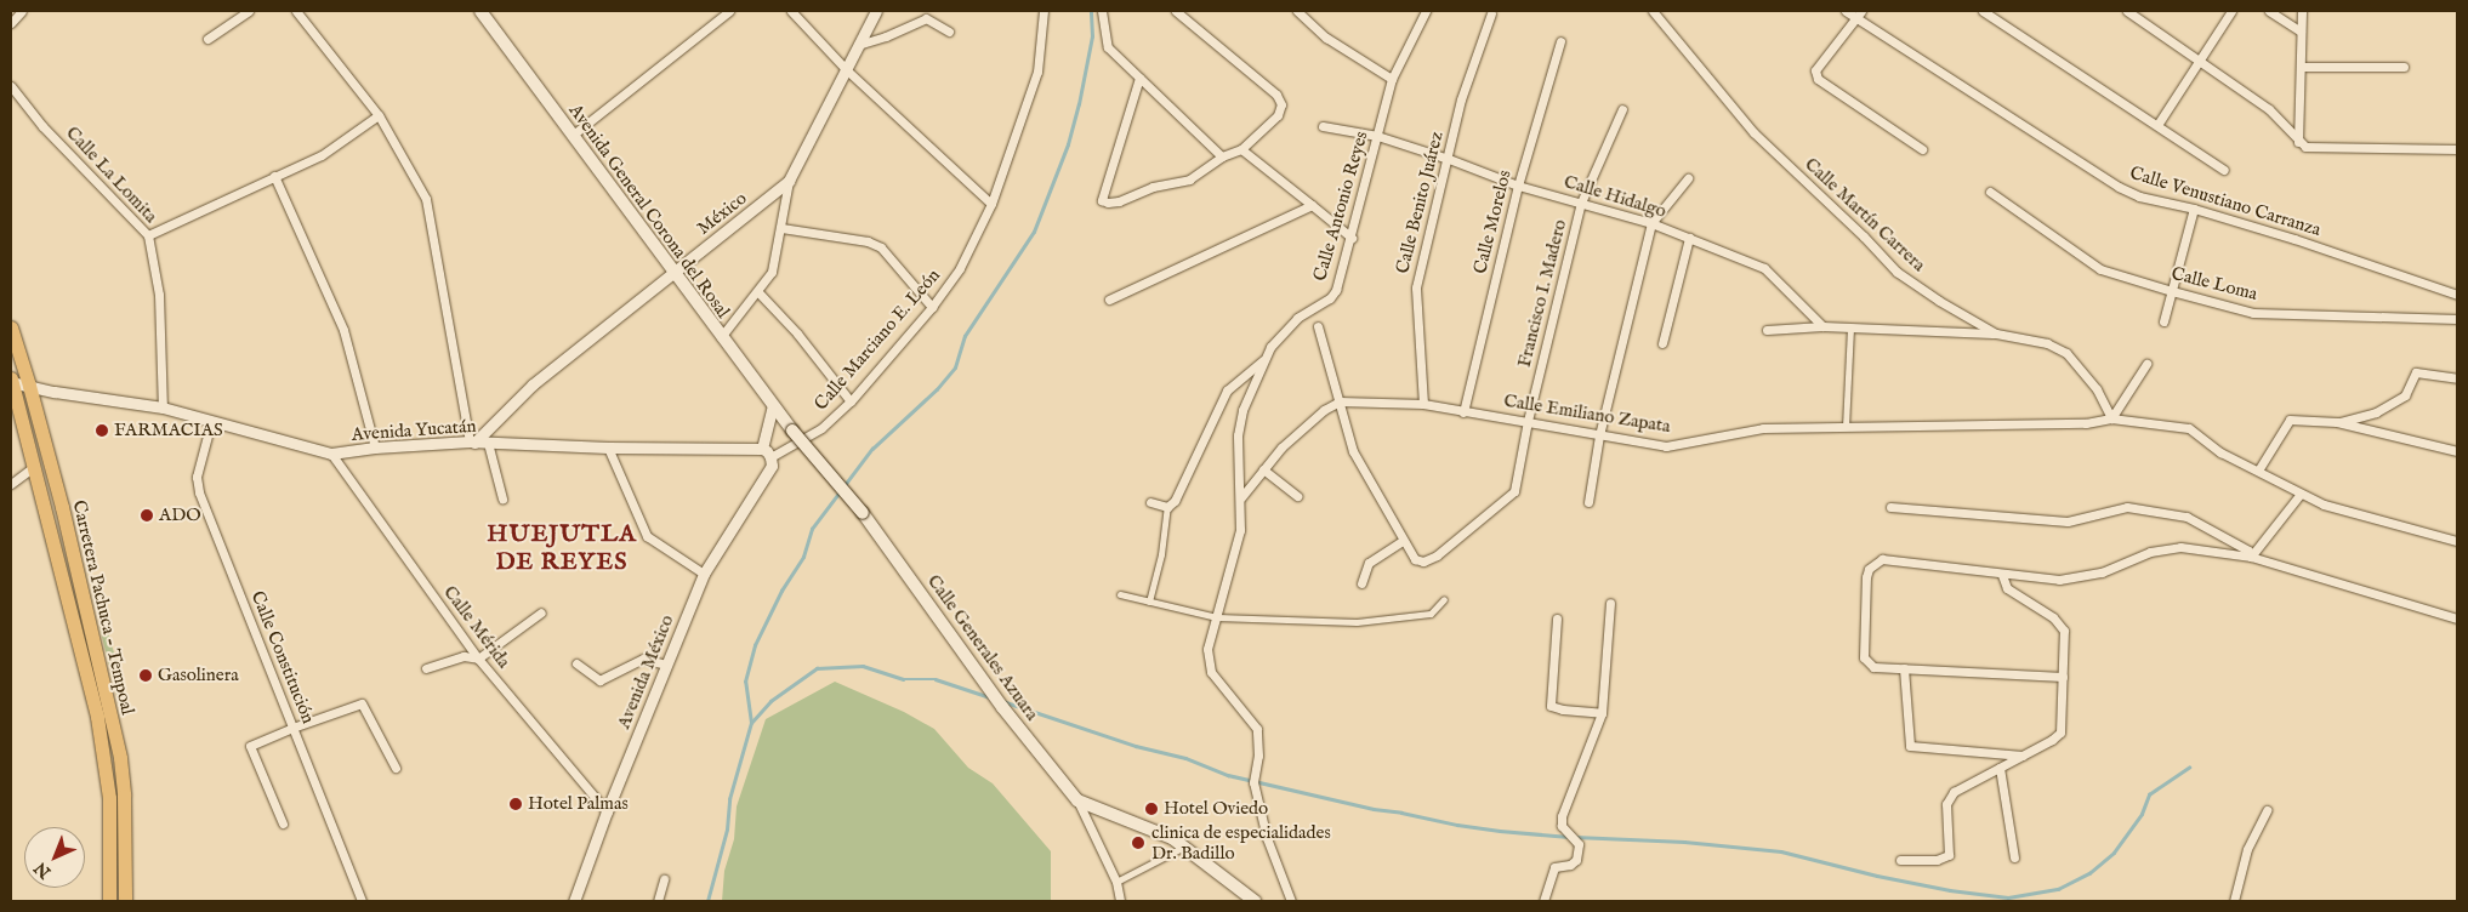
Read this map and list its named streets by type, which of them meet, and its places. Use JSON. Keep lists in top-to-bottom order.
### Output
{
  "streets": {
    "main road": ["Avenida General Corona del Rosal", "Carretera Pachuca - Tempoal", "Calle Generales Azuara"],
    "street": [
      "Calle La Lomita",
      "Calle Hidalgo",
      "Calle Venustiano Carranza",
      "Calle Benito Juárez",
      "Calle Antonio Reyes",
      "México",
      "Calle Martín Carrera",
      "Calle Morelos",
      "Calle Loma",
      "Francisco I. Madero",
      "Calle Marciano E. León",
      "Calle Emiliano Zapata",
      "Avenida Yucatán",
      "Calle Mérida",
      "Calle Constitución",
      "Avenida México"
    ]
  },
  "crossings": [
    ["Calle La Lomita", "Avenida Yucatán"],
    ["Calle Hidalgo", "Calle Benito Juárez"],
    ["Calle Hidalgo", "Calle Antonio Reyes"],
    ["Calle Hidalgo", "Calle Morelos"],
    ["Calle Hidalgo", "Francisco I. Madero"],
    ["Calle Benito Juárez", "Calle Emiliano Zapata"],
    ["Avenida General Corona del Rosal", "México"],
    ["Avenida General Corona del Rosal", "Calle Generales Azuara"],
    ["México", "Avenida Yucatán"],
    ["Calle Martín Carrera", "Calle Emiliano Zapata"],
    ["Calle Morelos", "Calle Emiliano Zapata"],
    ["Francisco I. Madero", "Calle Emiliano Zapata"],
    ["Calle Marciano E. León", "Avenida México"],
    ["Avenida Yucatán", "Carretera Pachuca - Tempoal"],
    ["Avenida Yucatán", "Calle Mérida"],
    ["Avenida Yucatán", "Calle Constitución"],
    ["Calle Mérida", "Avenida México"]
  ],
  "districts": ["HUEJUTLA DE REYES"],
  "places": [
    "FARMACIAS",
    "ADO",
    "Gasolinera",
    "Hotel Palmas",
    "Hotel Oviedo",
    "clinica de especialidades Dr. Badillo"
  ],
  "north": "bottom left"
}
